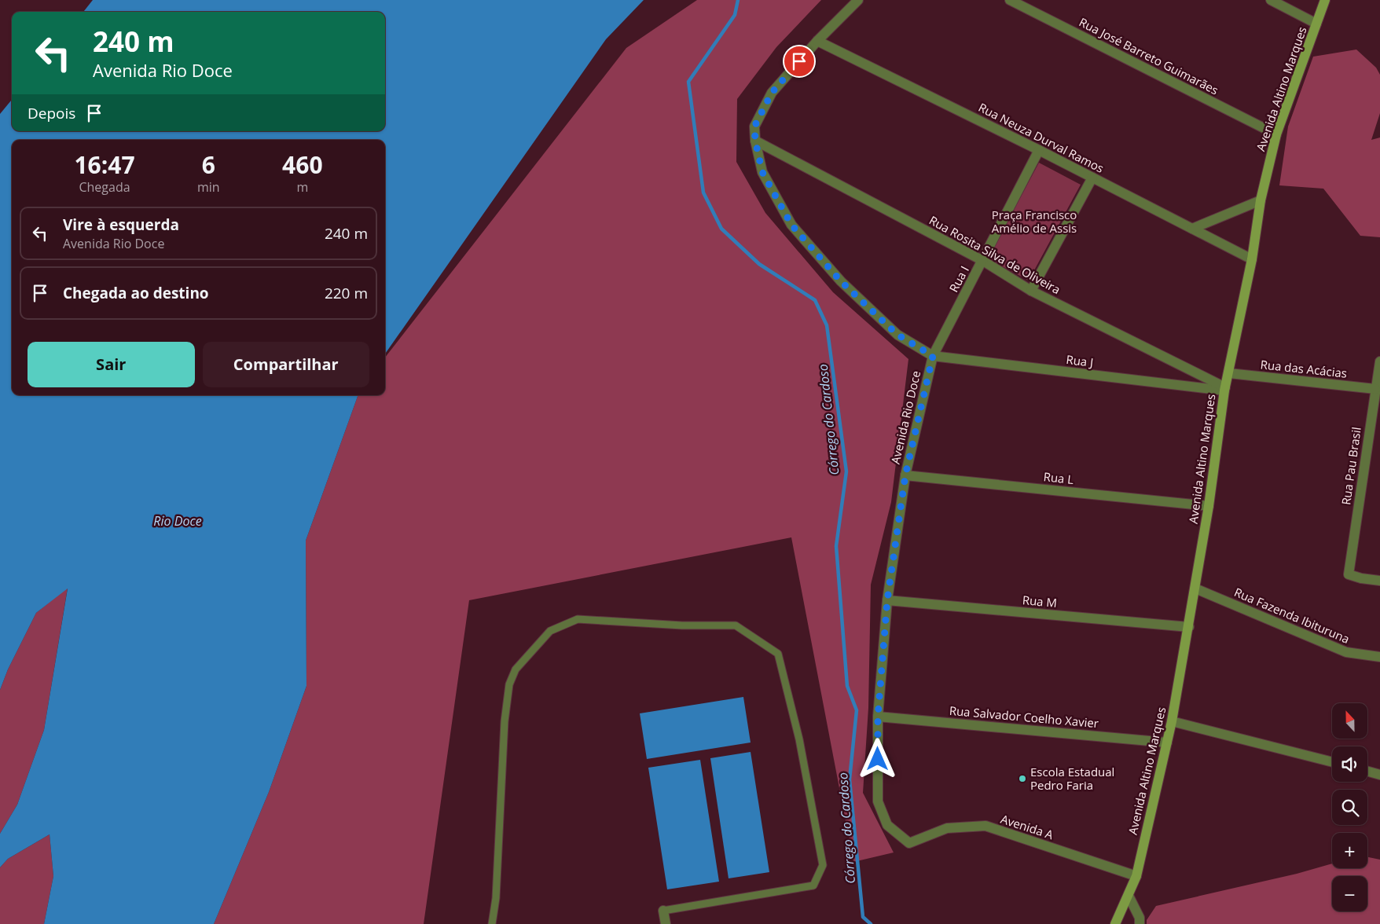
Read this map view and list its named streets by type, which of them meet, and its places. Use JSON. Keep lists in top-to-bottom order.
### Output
{
  "streets": {
    "main road": ["Avenida Altino Marques"],
    "street": [
      "Rua José Barreto Guimarães",
      "Rua Neuza Durval Ramos",
      "Rua Rosita Silva de Oliveira",
      "Rua I",
      "Rua J",
      "Rua das Acácias",
      "Avenida Rio Doce",
      "Rua Pau Brasil",
      "Rua L",
      "Rua M",
      "Rua Fazenda Ibituruna",
      "Rua Salvador Coelho Xavier",
      "Avenida A"
    ]
  },
  "crossings": [
    ["Rua José Barreto Guimarães", "Avenida Altino Marques"],
    ["Avenida Altino Marques", "Rua Neuza Durval Ramos"],
    ["Avenida Altino Marques", "Rua Rosita Silva de Oliveira"],
    ["Avenida Altino Marques", "Rua J"],
    ["Avenida Altino Marques", "Rua das Acácias"],
    ["Avenida Altino Marques", "Rua L"],
    ["Avenida Altino Marques", "Rua M"],
    ["Avenida Altino Marques", "Rua Fazenda Ibituruna"],
    ["Avenida Altino Marques", "Rua Salvador Coelho Xavier"],
    ["Avenida Altino Marques", "Avenida A"],
    ["Rua Neuza Durval Ramos", "Rua I"],
    ["Rua Rosita Silva de Oliveira", "Rua I"],
    ["Rua Rosita Silva de Oliveira", "Rua J"],
    ["Rua I", "Rua J"],
    ["Rua I", "Avenida Rio Doce"],
    ["Rua J", "Avenida Rio Doce"],
    ["Rua das Acácias", "Rua Pau Brasil"],
    ["Avenida Rio Doce", "Rua L"],
    ["Avenida Rio Doce", "Rua M"],
    ["Avenida Rio Doce", "Rua Salvador Coelho Xavier"],
    ["Avenida Rio Doce", "Avenida A"]
  ],
  "water": ["Córrego do Cardoso", "Rio Doce"],
  "parks": ["Praça Francisco Amélio de Assis"],
  "places": ["Escola Estadual Pedro Faria"],
  "north": "top",
  "page": {
    "turn": ["240 m", "Avenida Rio Doce"],
    "then": "Depois",
    "eta": [
      "16:47",
      "Chegada",
      "6",
      "min",
      "460",
      "m"
    ],
    "list": [
      {
        "name": "Vire à esquerda",
        "note": "Avenida Rio Doce",
        "value": "240 m"
      },
      {
        "name": "Chegada ao destino",
        "value": "220 m"
      }
    ],
    "buttons": ["Sair", "Compartilhar"],
    "map_buttons": ["+", "−"]
  }
}
